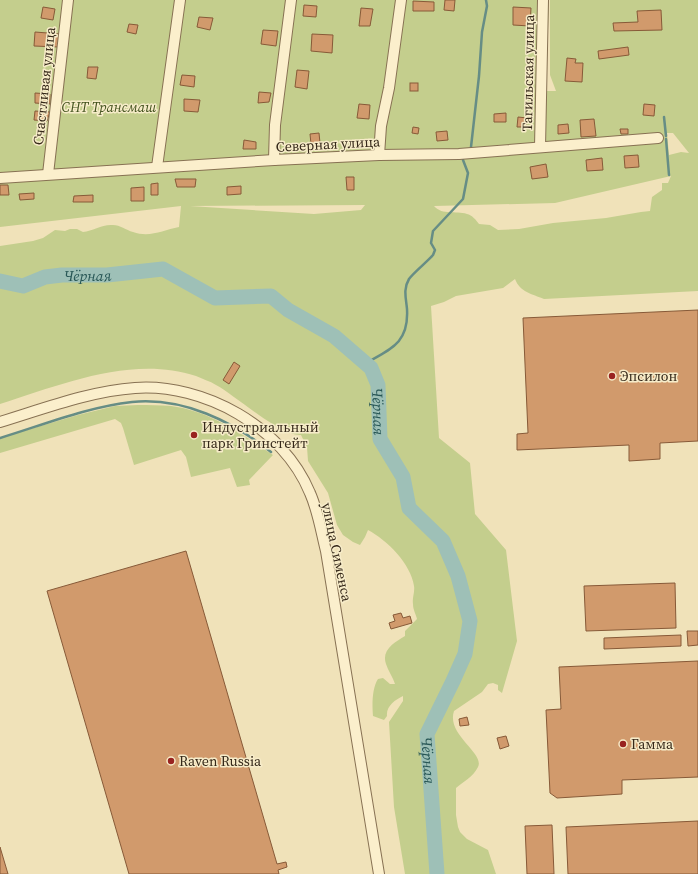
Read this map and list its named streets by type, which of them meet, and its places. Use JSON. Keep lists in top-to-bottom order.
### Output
{
  "streets": {
    "street": [
      "Тагильская улица",
      "Счастливая улица",
      "Северная улица",
      "улица Сименса"
    ]
  },
  "crossings": [
    ["Тагильская улица", "Северная улица"],
    ["Счастливая улица", "Северная улица"]
  ],
  "water": ["Чёрная"],
  "parks": ["СНТ Трансмаш"],
  "places": [
    "Эпсилон",
    "Индустриальный парк Гринстейт",
    "Гамма",
    "Raven Russia"
  ]
}
